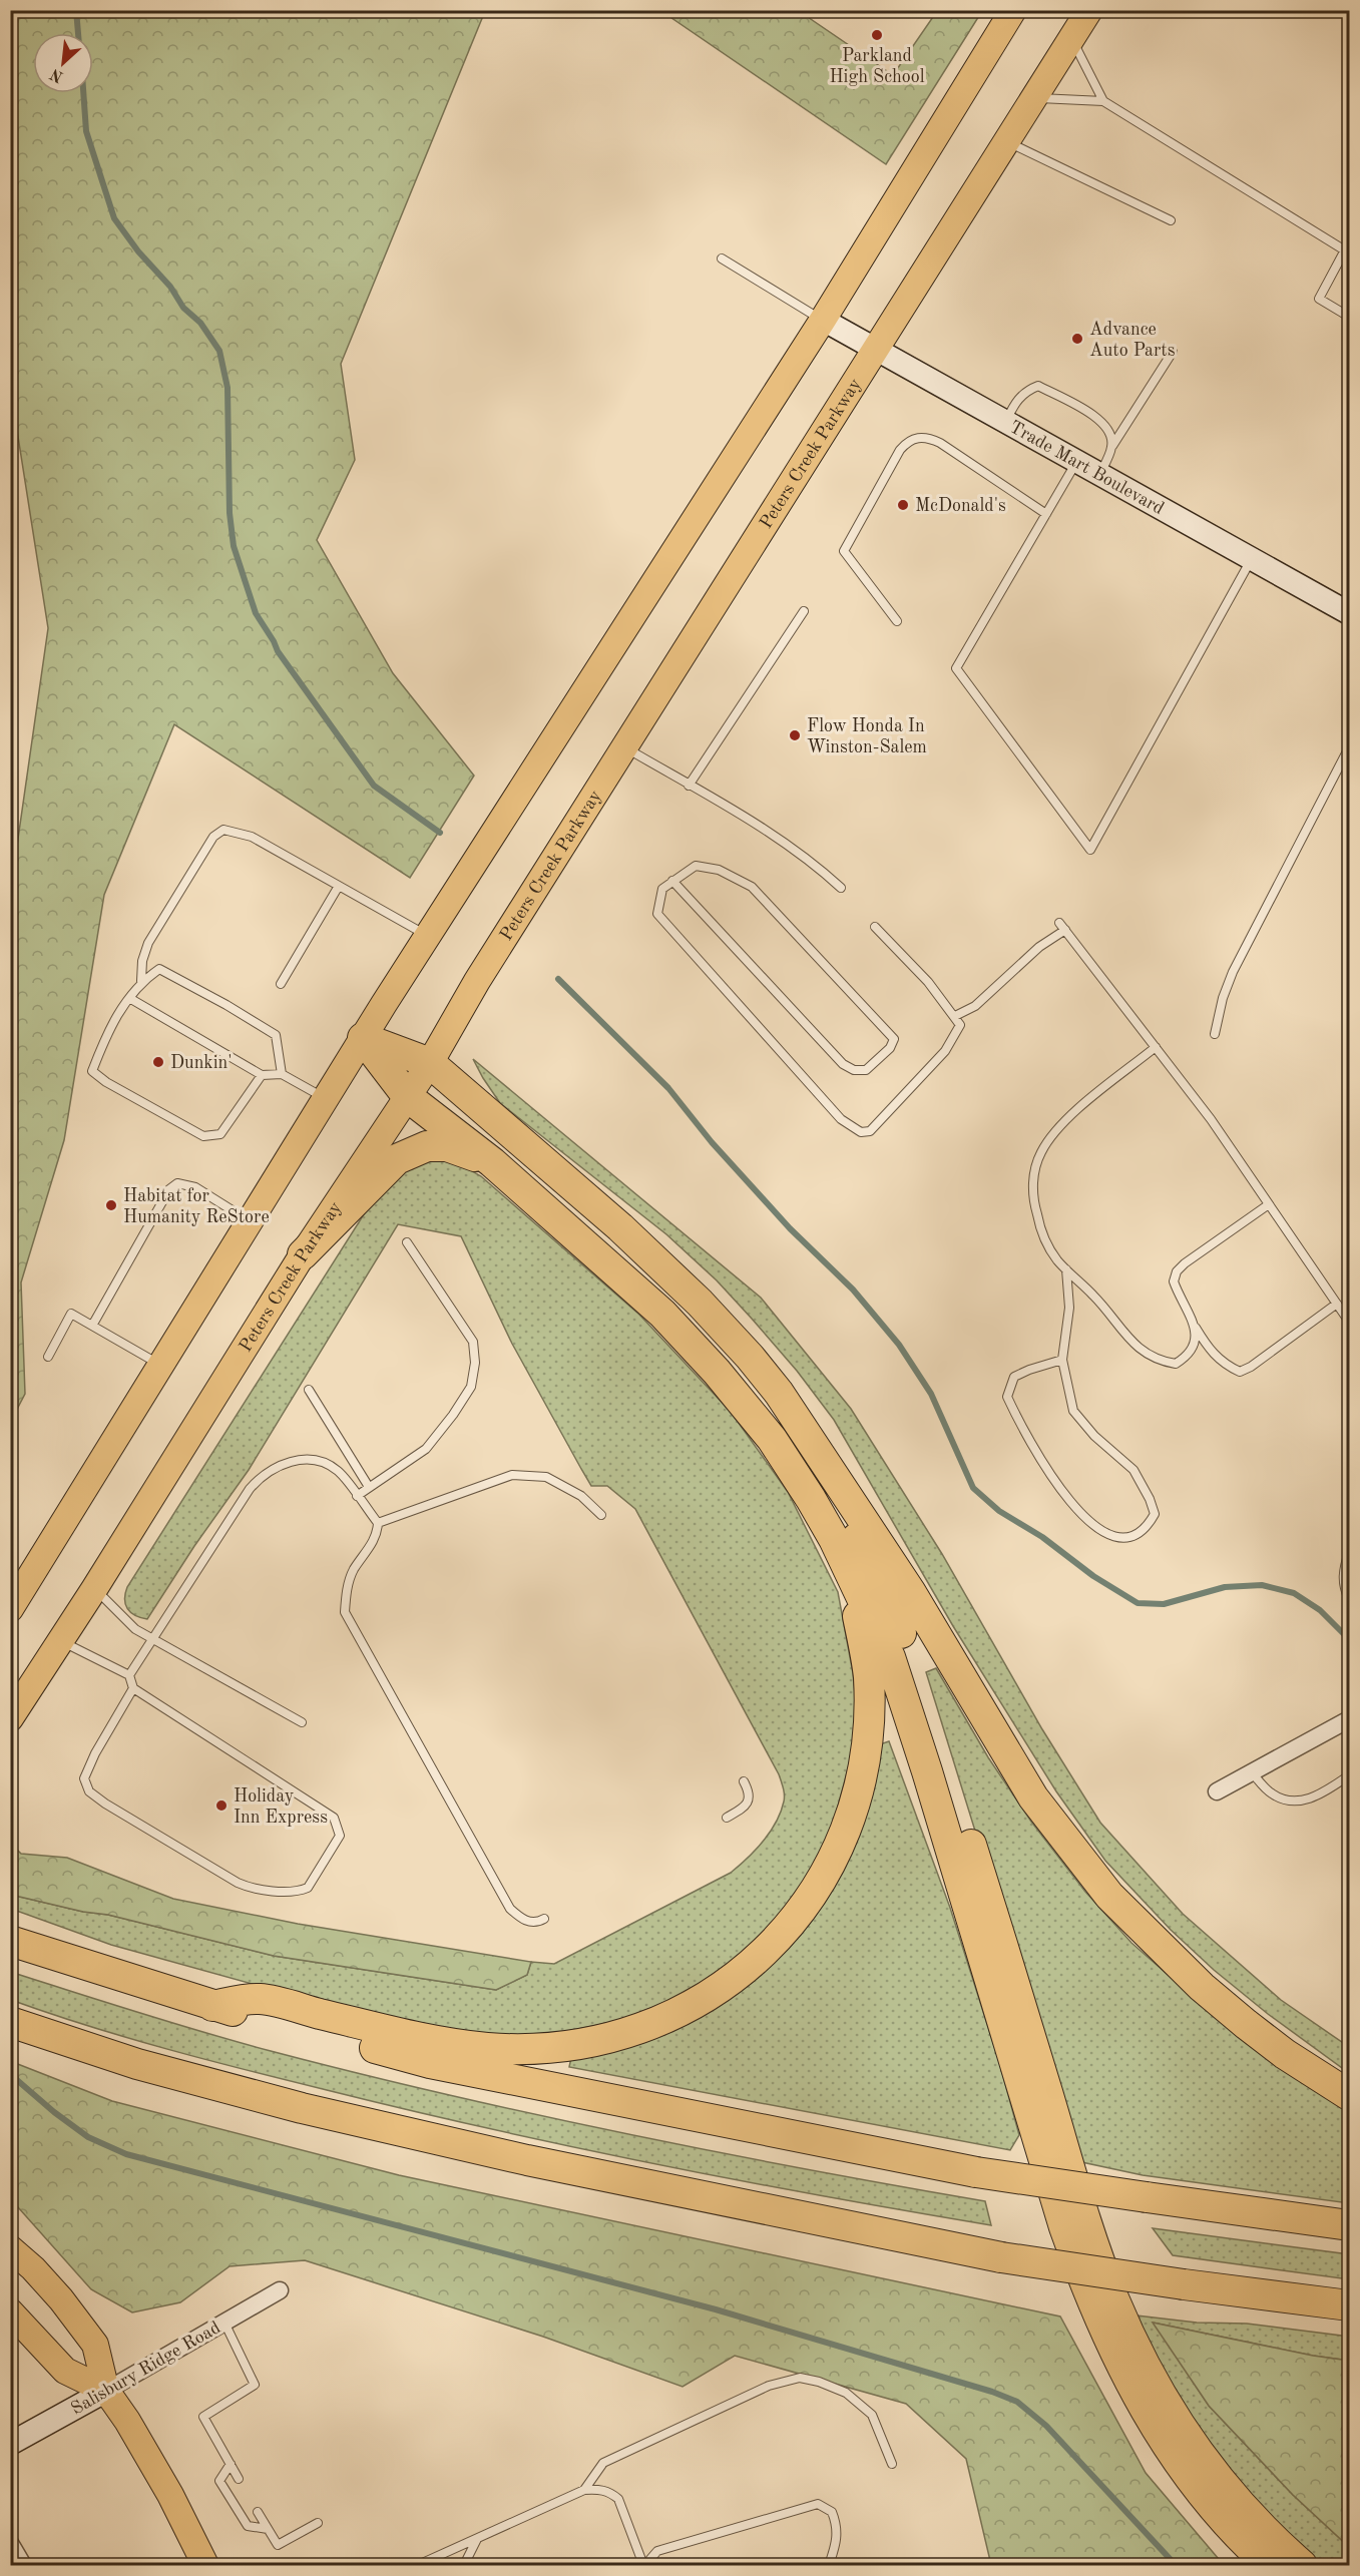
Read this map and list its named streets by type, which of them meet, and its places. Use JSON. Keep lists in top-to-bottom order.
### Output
{
  "streets": {
    "main road": ["Peters Creek Parkway"],
    "street": ["Trade Mart Boulevard", "Salisbury Ridge Road"]
  },
  "crossings": [
    ["Peters Creek Parkway", "Trade Mart Boulevard"]
  ],
  "places": [
    "Parkland High School",
    "Advance Auto Parts",
    "McDonald's",
    "Flow Honda In Winston-Salem",
    "Dunkin'",
    "Habitat for Humanity ReStore",
    "Holiday Inn Express"
  ],
  "north": "bottom left"
}
